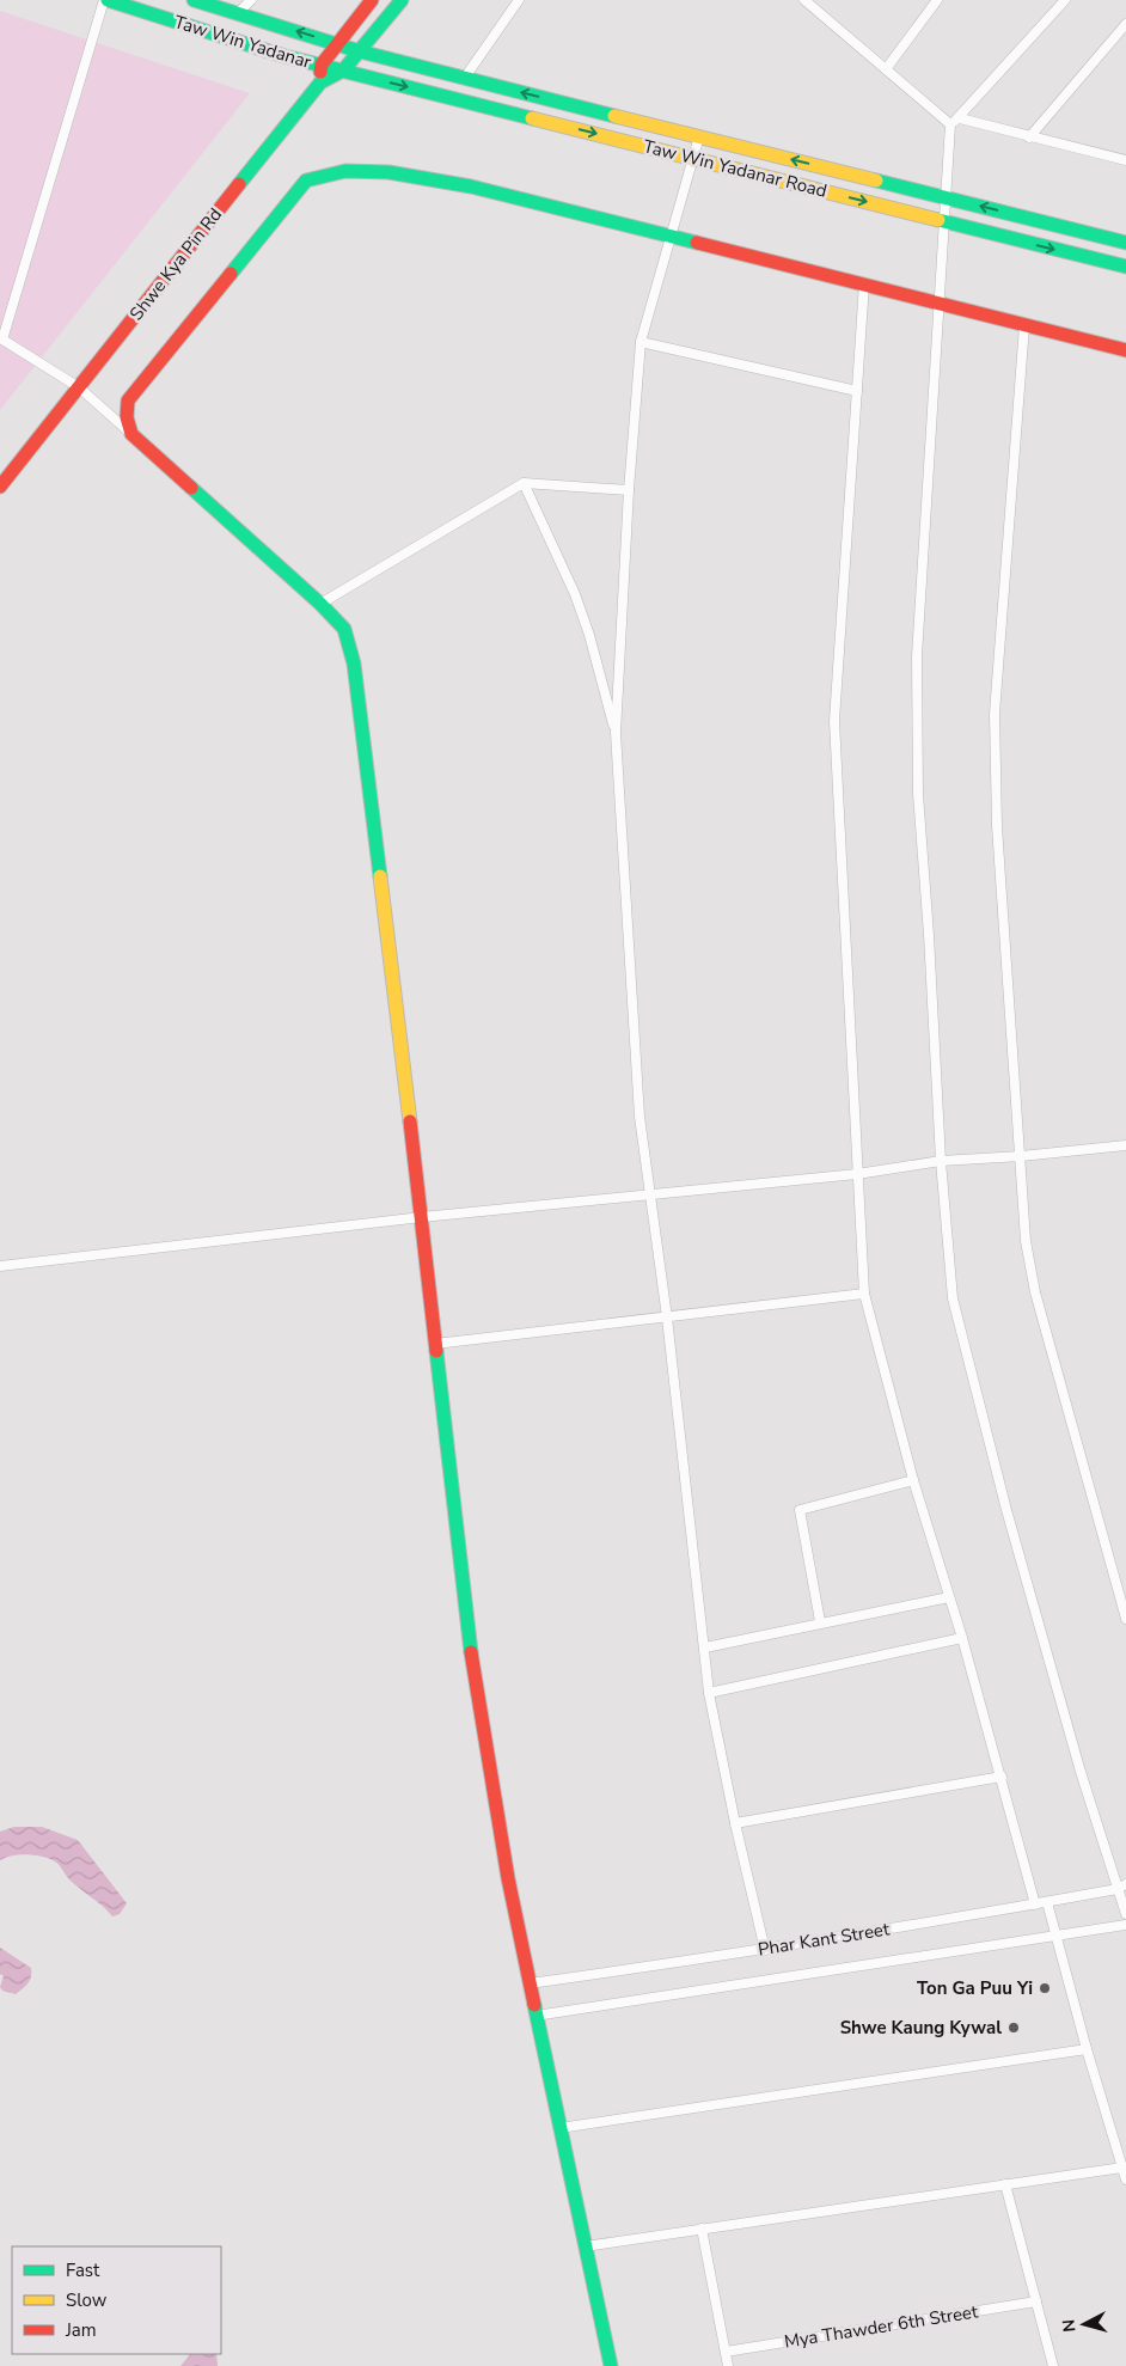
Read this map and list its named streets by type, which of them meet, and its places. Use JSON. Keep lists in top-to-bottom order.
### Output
{
  "streets": {
    "street": [
      "Taw Win Yadanar",
      "Taw Win Yadanar Road",
      "Shwe Kya Pin Rd",
      "Phar Kant Street",
      "Mya Thawder 6th Street"
    ]
  },
  "crossings": [
    ["Taw Win Yadanar", "Taw Win Yadanar Road"],
    ["Taw Win Yadanar", "Shwe Kya Pin Rd"],
    ["Taw Win Yadanar Road", "Shwe Kya Pin Rd"]
  ],
  "places": ["Ton Ga Puu Yi", "Shwe Kaung Kywal"],
  "legend": ["Fast", "Slow", "Jam"],
  "north": "left"
}
